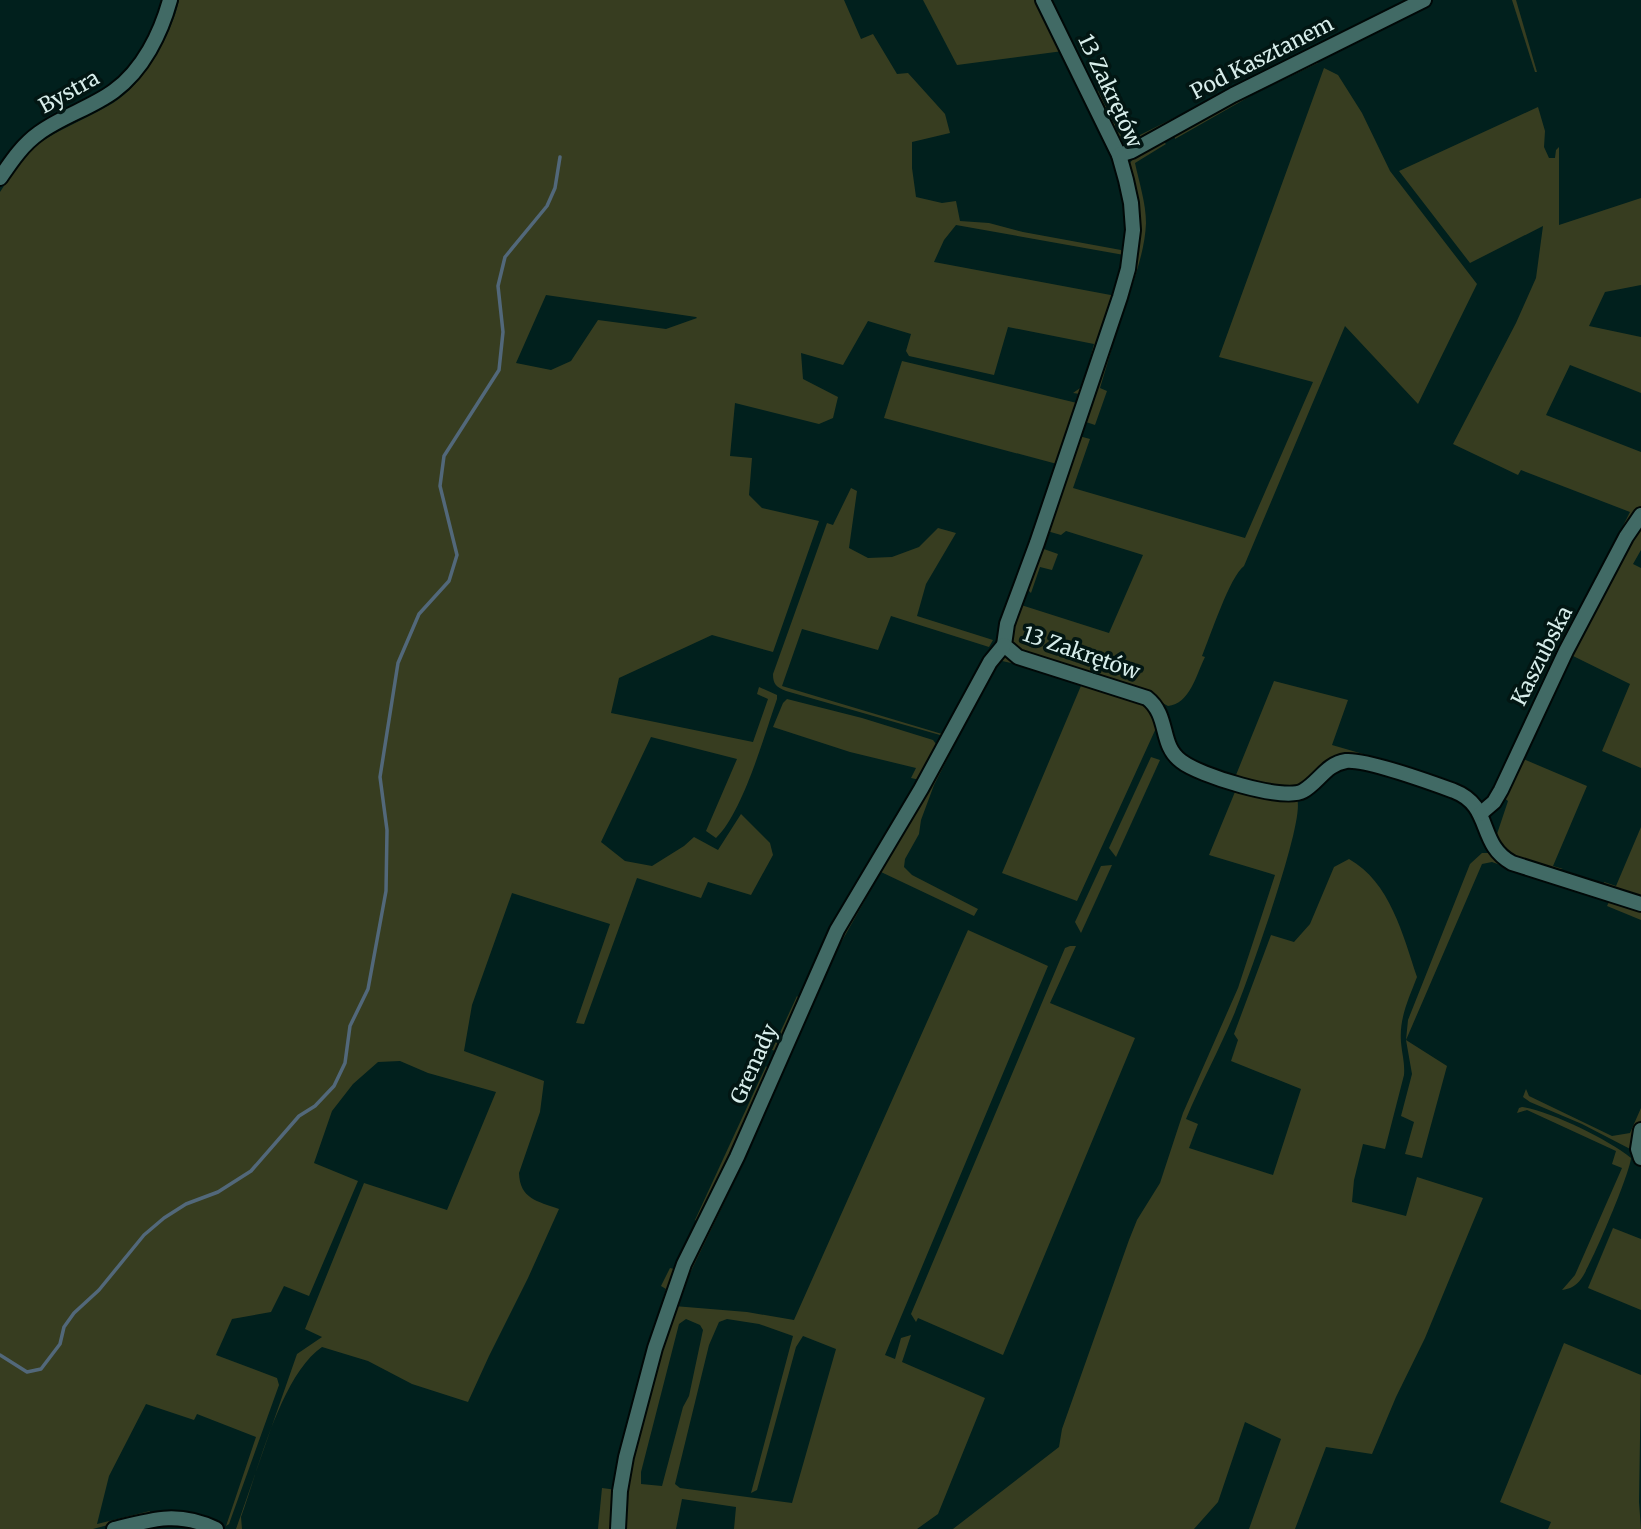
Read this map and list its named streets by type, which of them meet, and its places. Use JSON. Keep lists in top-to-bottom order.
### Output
{
  "streets": {
    "street": [
      "Pod Kasztanem",
      "13 Zakrętów",
      "Bystra",
      "Kaszubska",
      "Grenady"
    ]
  },
  "crossings": [
    ["Pod Kasztanem", "13 Zakrętów"],
    ["13 Zakrętów", "Kaszubska"],
    ["13 Zakrętów", "Grenady"]
  ]
}
